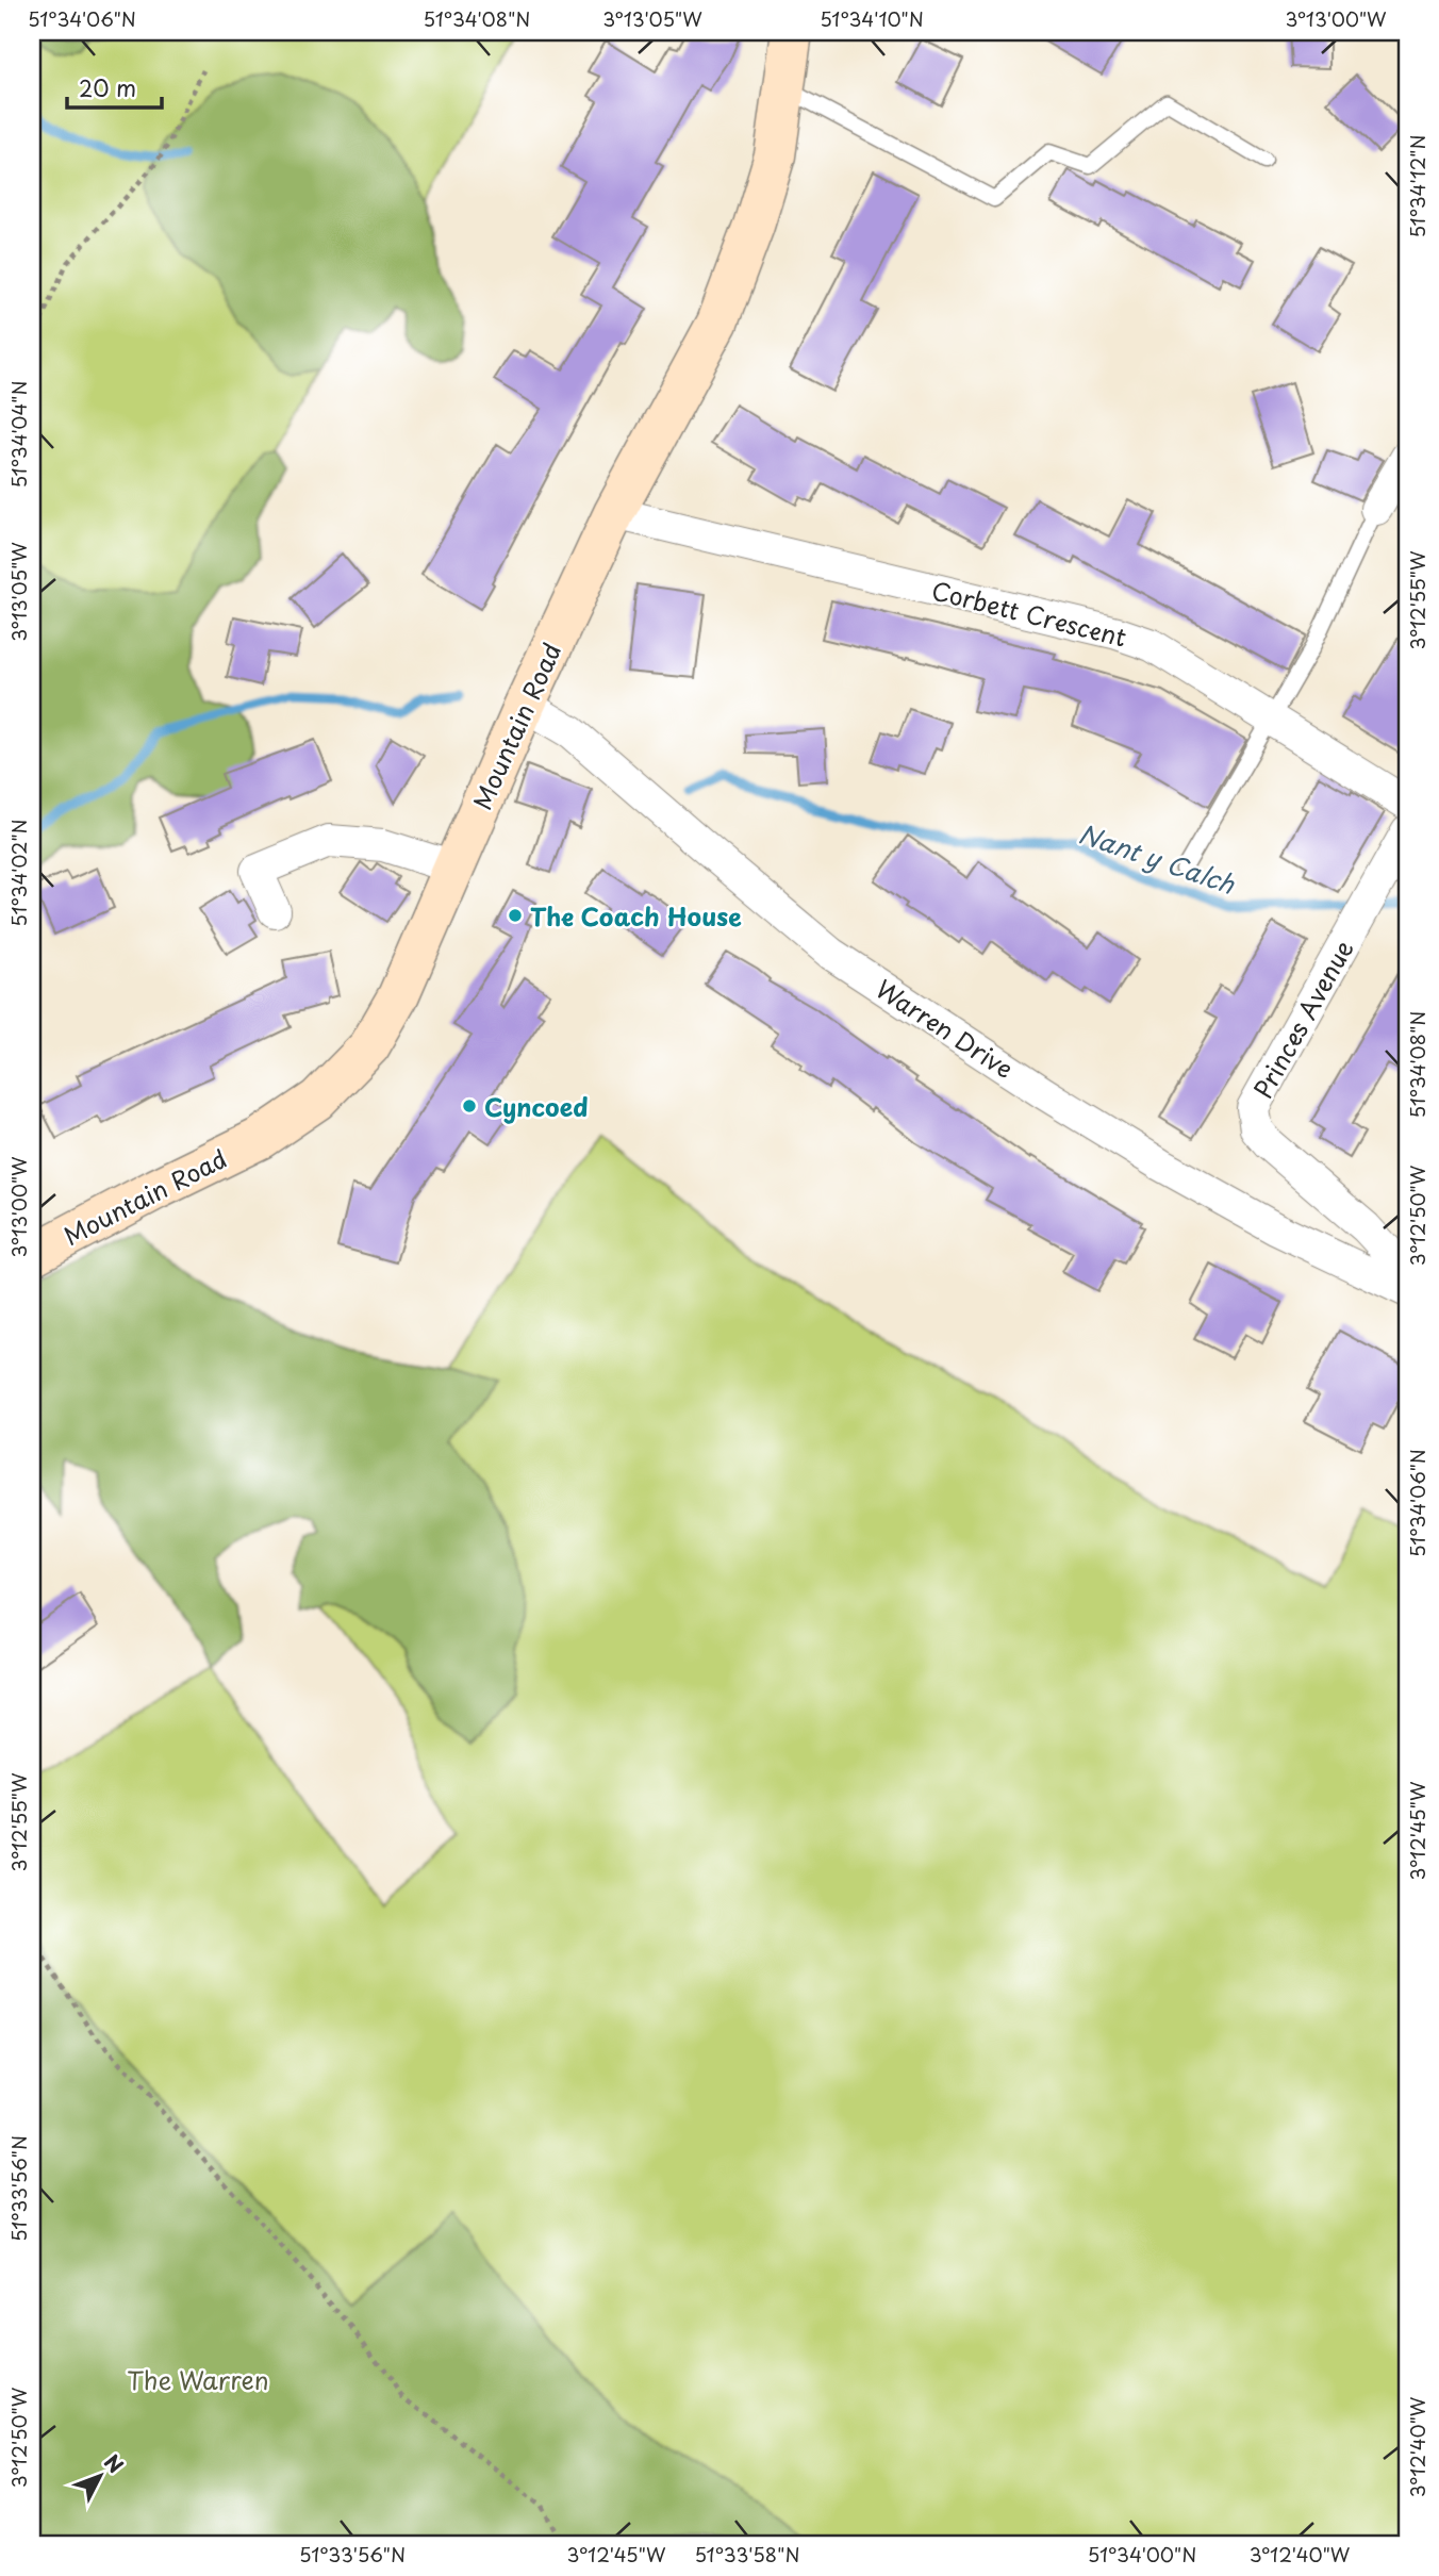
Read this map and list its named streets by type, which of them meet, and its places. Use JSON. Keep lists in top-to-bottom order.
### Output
{
  "streets": {
    "main road": ["Mountain Road"],
    "street": ["Corbett Crescent", "Princes Avenue", "Warren Drive"]
  },
  "crossings": [
    ["Corbett Crescent", "Mountain Road"],
    ["Mountain Road", "Warren Drive"],
    ["Princes Avenue", "Warren Drive"]
  ],
  "water": ["Nant y Calch"],
  "parks": ["The Warren"],
  "places": ["The Coach House", "Cyncoed"],
  "scale_bar": "20 m",
  "north": "top right",
  "coordinates": [
    "51°34'06\"N",
    "51°34'08\"N",
    "3°13'05\"W",
    "51°34'10\"N",
    "3°13'00\"W",
    "51°34'12\"N",
    "51°34'04\"N",
    "3°12'55\"W",
    "51°34'02\"N",
    "3°12'50\"W",
    "3°12'45\"W",
    "51°33'56\"N",
    "3°12'40\"W",
    "51°33'58\"N",
    "51°34'00\"N"
  ]
}
